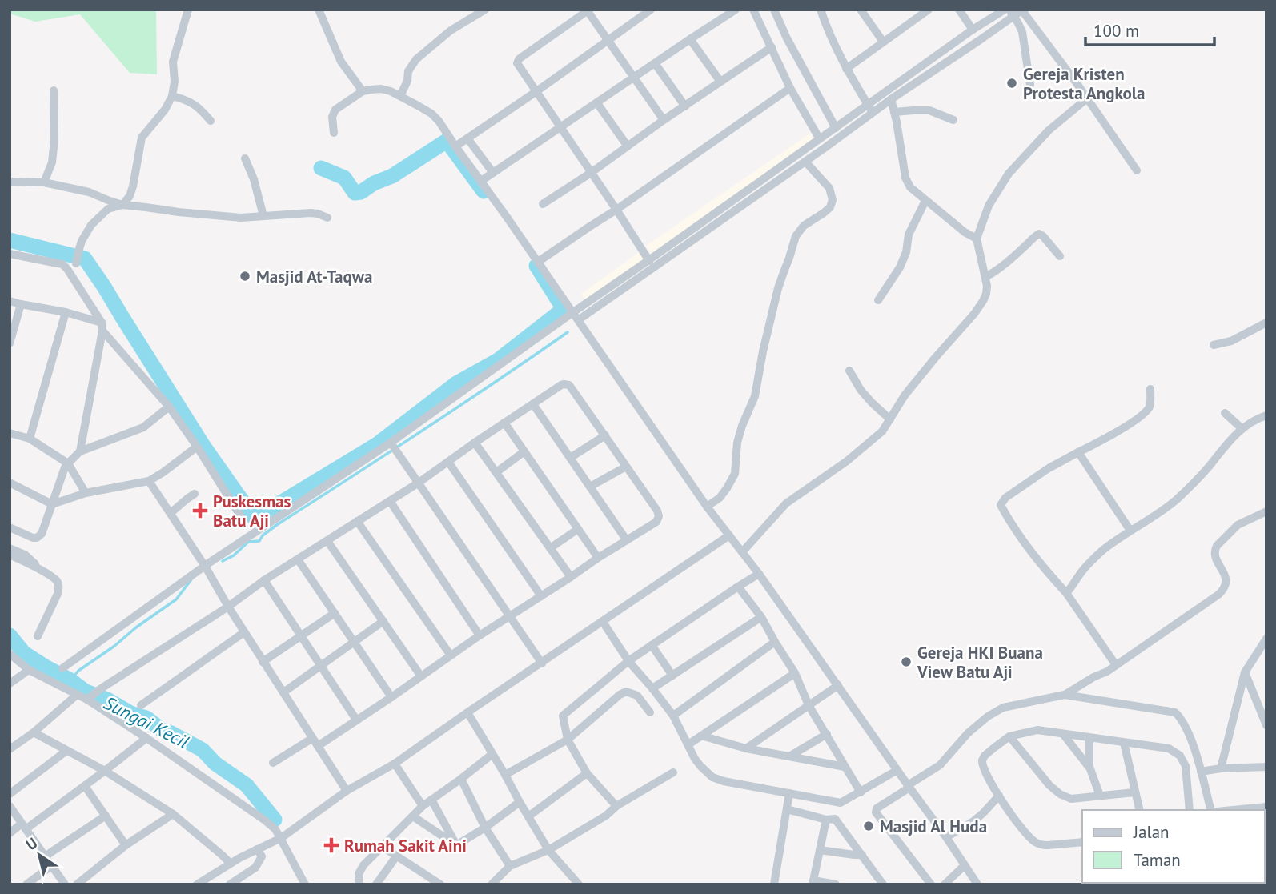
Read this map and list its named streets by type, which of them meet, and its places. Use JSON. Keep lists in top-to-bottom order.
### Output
{
  "water": ["Sungai Kecil"],
  "places": {
    "other": [
      "Gereja Kristen Protesta Angkola",
      "Masjid At-Taqwa",
      "Gereja HKI Buana View Batu Aji",
      "Masjid Al Huda"
    ],
    "health": ["Puskesmas Batu Aji", "Rumah Sakit Aini"]
  },
  "legend": ["Jalan", "Taman"],
  "scale_bar": "100 m",
  "north": "top left"
}
